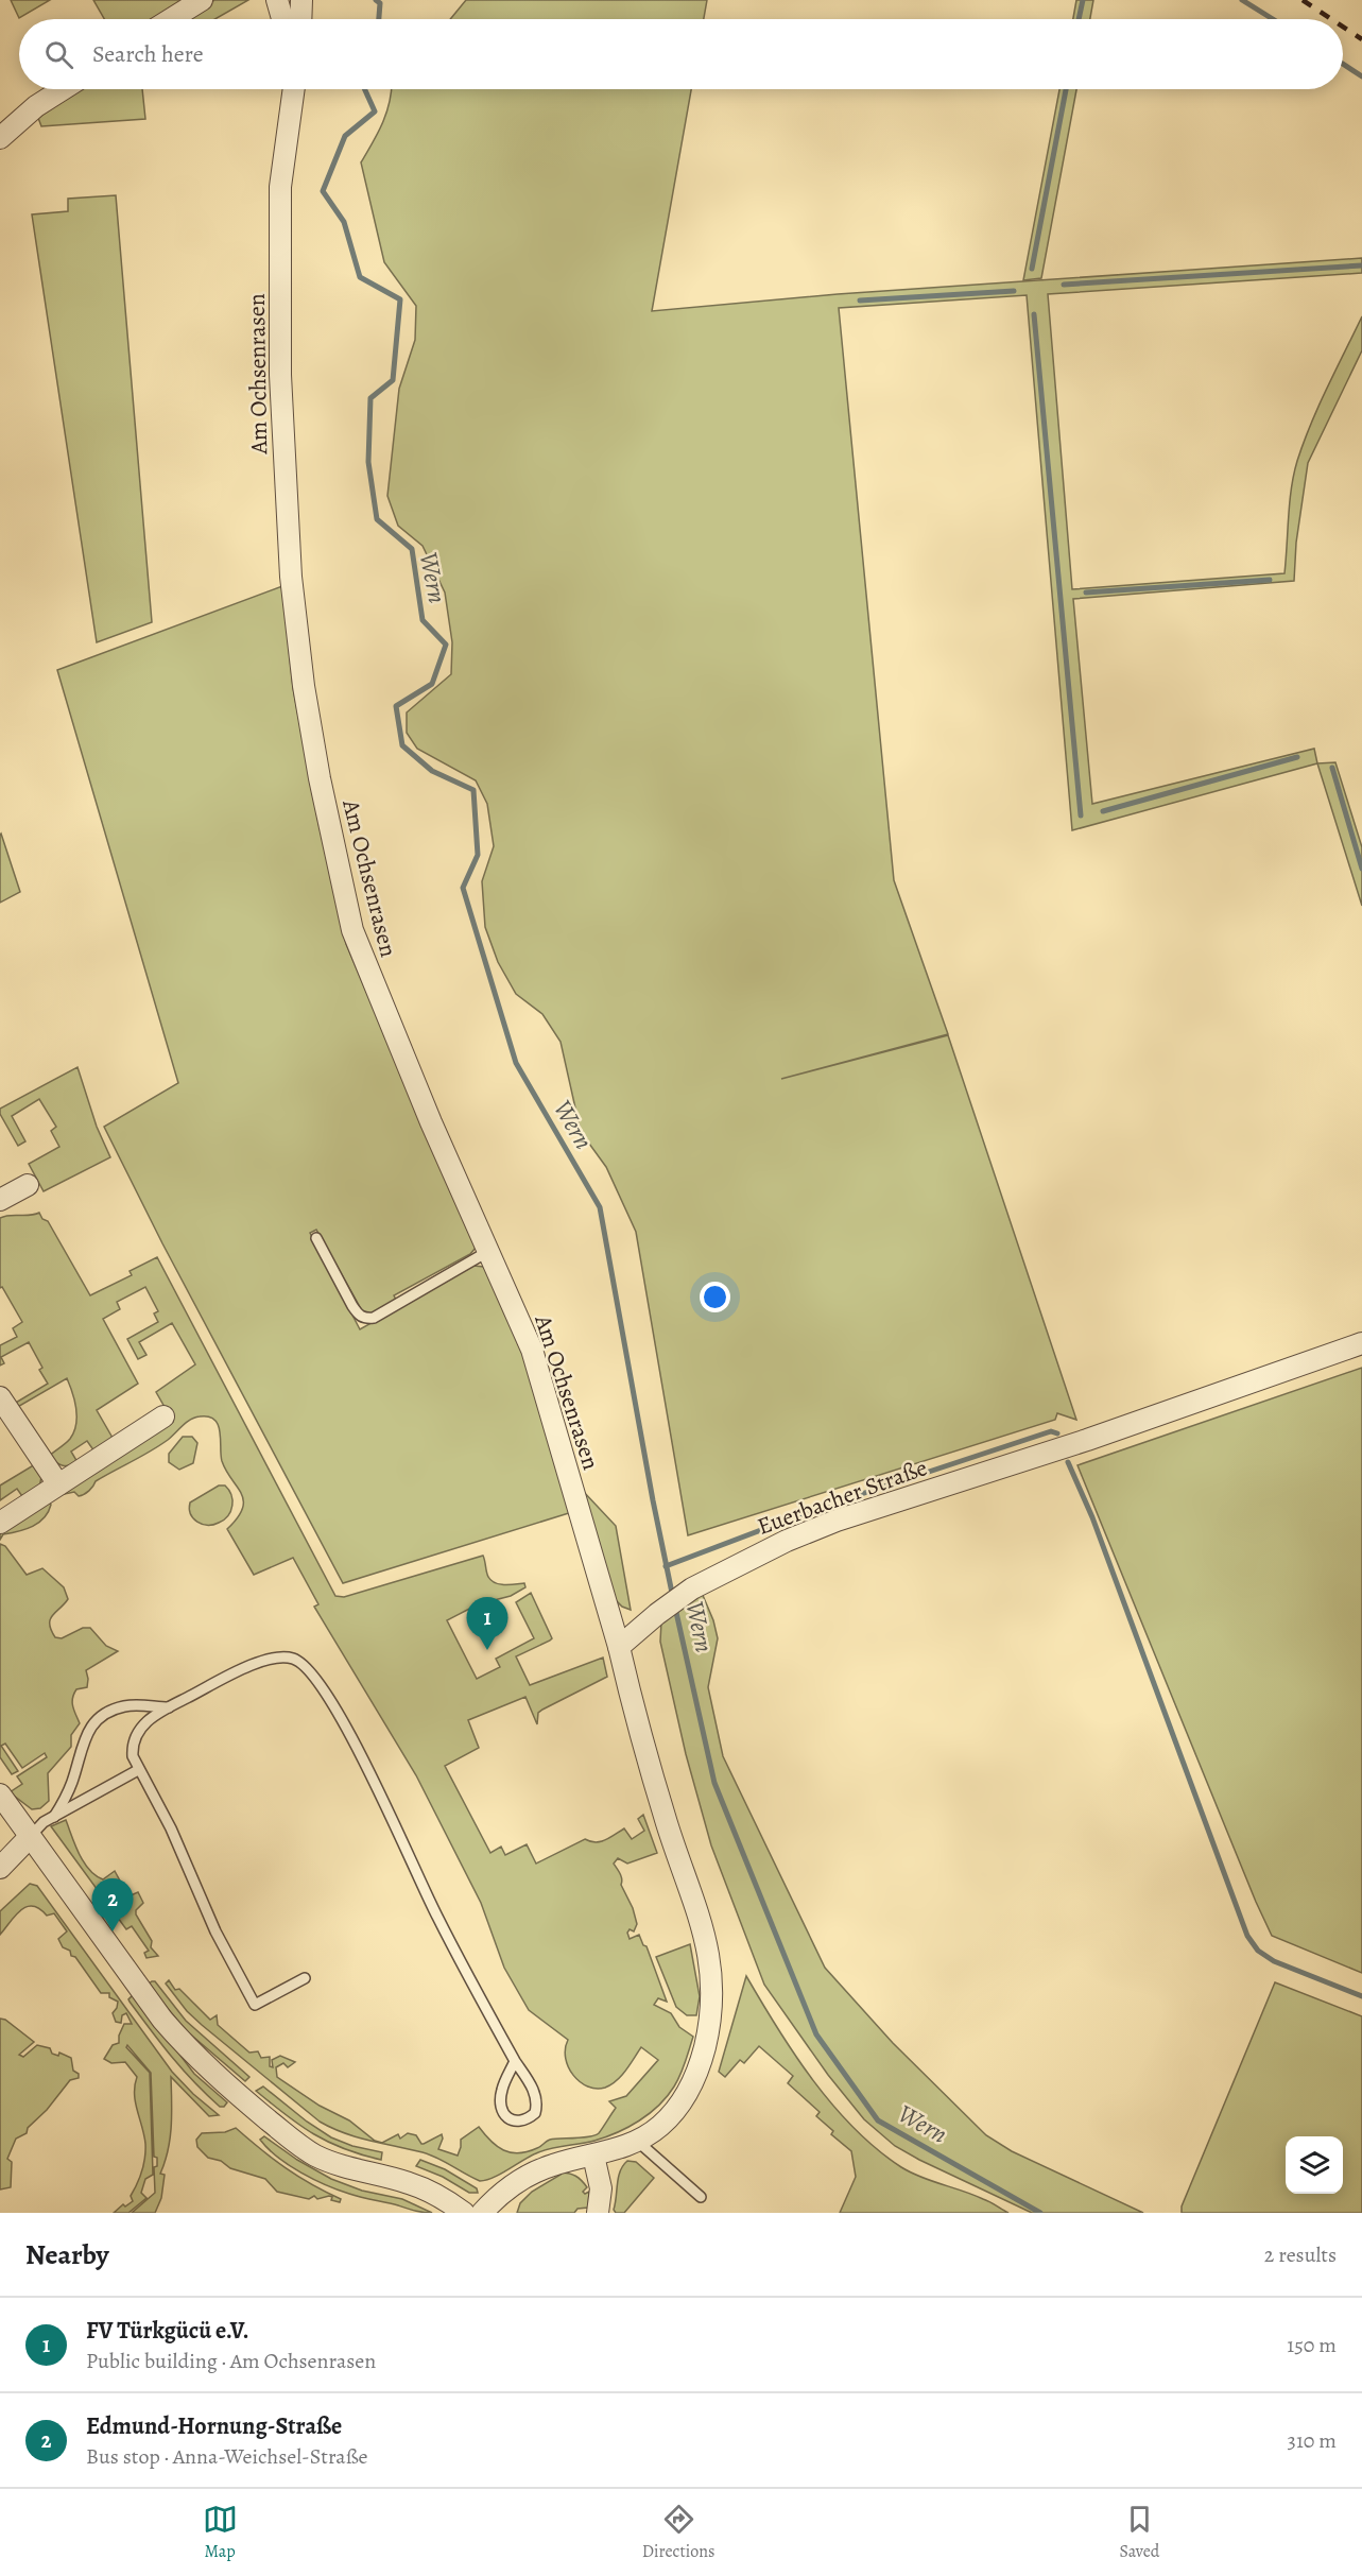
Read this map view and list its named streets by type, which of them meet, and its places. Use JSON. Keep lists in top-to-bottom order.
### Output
{
  "streets": {
    "street": ["Am Ochsenrasen", "Euerbacher Straße"]
  },
  "crossings": [
    ["Am Ochsenrasen", "Euerbacher Straße"]
  ],
  "water": ["Wern"],
  "page": {
    "search": "Search here",
    "pins": ["1", "2"],
    "heading": ["Nearby", "2 results"],
    "list": [
      {
        "mark": "1",
        "name": "FV Türkgücü e.V.",
        "note": "Public building · Am Ochsenrasen",
        "value": "150 m"
      },
      {
        "mark": "2",
        "name": "Edmund-Hornung-Straße",
        "note": "Bus stop · Anna-Weichsel-Straße",
        "value": "310 m"
      }
    ],
    "nav": ["Map", "Directions", "Saved"]
  }
}
